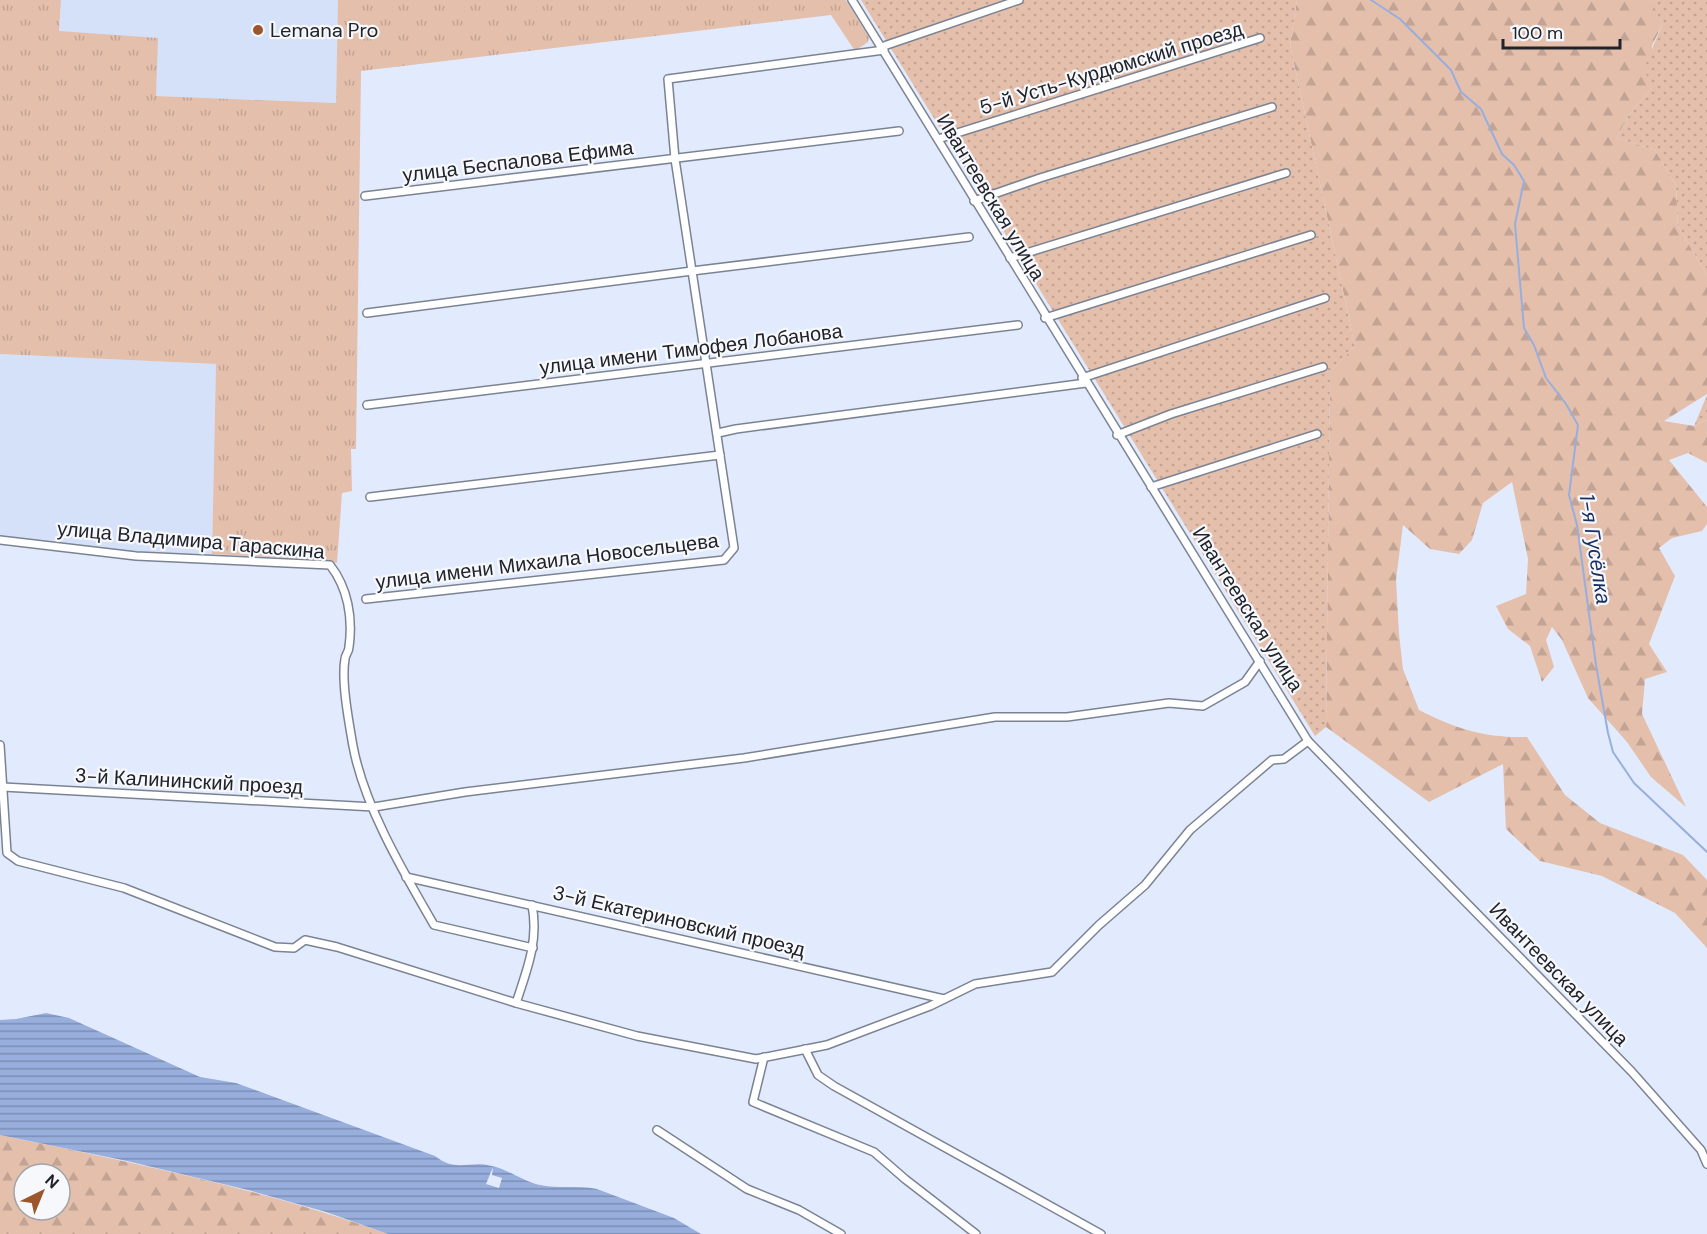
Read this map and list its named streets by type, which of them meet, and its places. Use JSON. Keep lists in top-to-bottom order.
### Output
{
  "streets": {
    "street": [
      "5-й Усть-Курдюмский проезд",
      "улица Беспалова Ефима",
      "Ивантеевская улица",
      "улица имени Тимофея Лобанова",
      "улица Владимира Тараскина",
      "улица имени Михаила Новосельцева",
      "3-й Калининский проезд",
      "3-й Екатериновский проезд"
    ]
  },
  "crossings": [
    ["5-й Усть-Курдюмский проезд", "Ивантеевская улица"],
    ["Ивантеевская улица", "3-й Калининский проезд"],
    ["улица Владимира Тараскина", "3-й Калининский проезд"],
    ["улица Владимира Тараскина", "3-й Екатериновский проезд"]
  ],
  "water": ["1-я Гусёлка"],
  "places": ["Lemana Pro"],
  "scale_bar": "100 m",
  "north": "top right"
}
